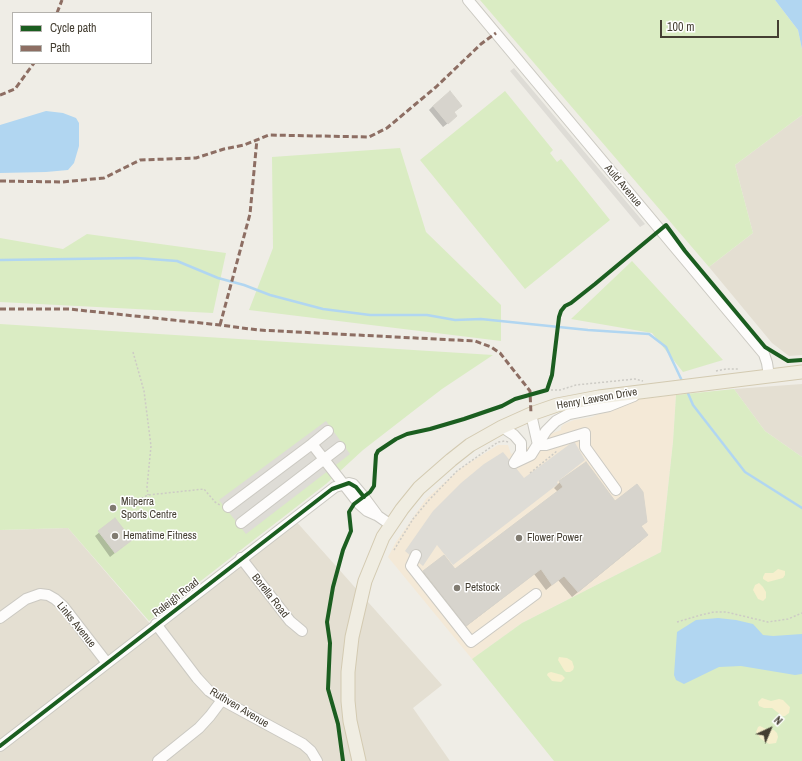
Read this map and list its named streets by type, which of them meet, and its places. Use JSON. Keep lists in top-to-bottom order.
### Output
{
  "streets": {
    "main road": ["Henry Lawson Drive"],
    "street": [
      "Auld Avenue",
      "Borella Road",
      "Raleigh Road",
      "Links Avenue",
      "Ruthven Avenue"
    ]
  },
  "crossings": [
    ["Auld Avenue", "Henry Lawson Drive"],
    ["Borella Road", "Raleigh Road"],
    ["Raleigh Road", "Links Avenue"],
    ["Raleigh Road", "Ruthven Avenue"]
  ],
  "places": [
    "Milperra Sports Centre",
    "Hematime Fitness",
    "Flower Power",
    "Petstock"
  ],
  "legend": ["Cycle path", "Path"],
  "scale_bar": "100 m",
  "north": "top right"
}
